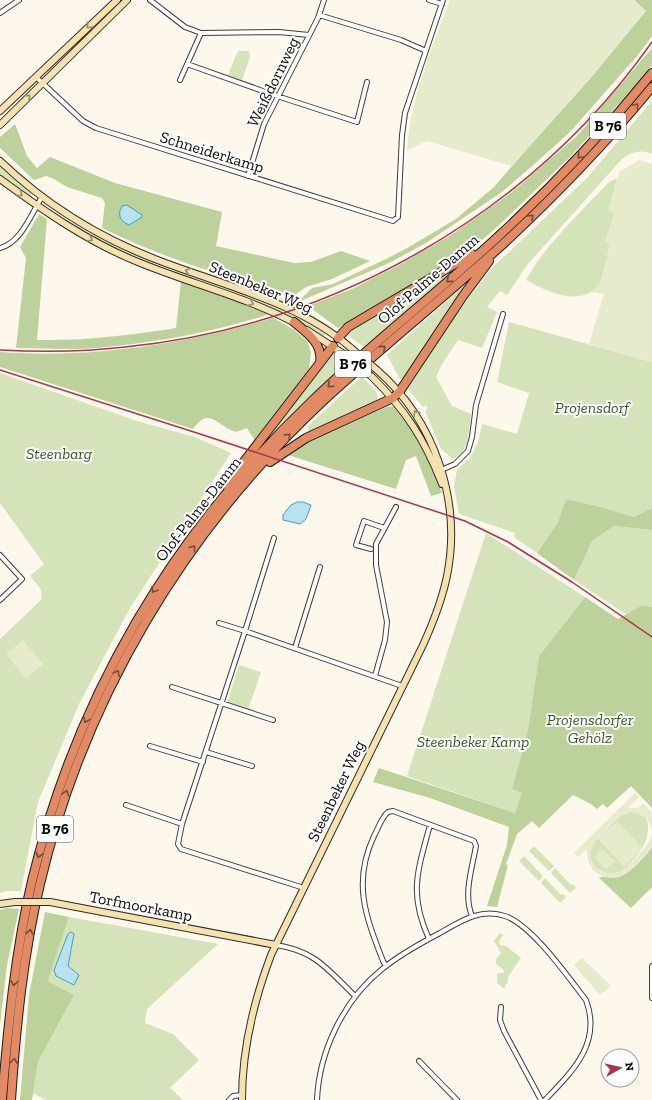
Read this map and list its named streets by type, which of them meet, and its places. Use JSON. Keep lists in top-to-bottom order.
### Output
{
  "streets": {
    "highway": ["B 76", "Olof-Palme-Damm"],
    "main road": ["Steenbeker Weg", "Torfmoorkamp"],
    "street": ["Weißdornweg", "Schneiderkamp"]
  },
  "crossings": [
    ["Weißdornweg", "Schneiderkamp"],
    ["Steenbeker Weg", "Torfmoorkamp"]
  ],
  "parks": [
    "Projensdorf",
    "Steenbarg",
    "Projensdorfer Gehölz",
    "Steenbeker Kamp"
  ],
  "north": "right"
}
